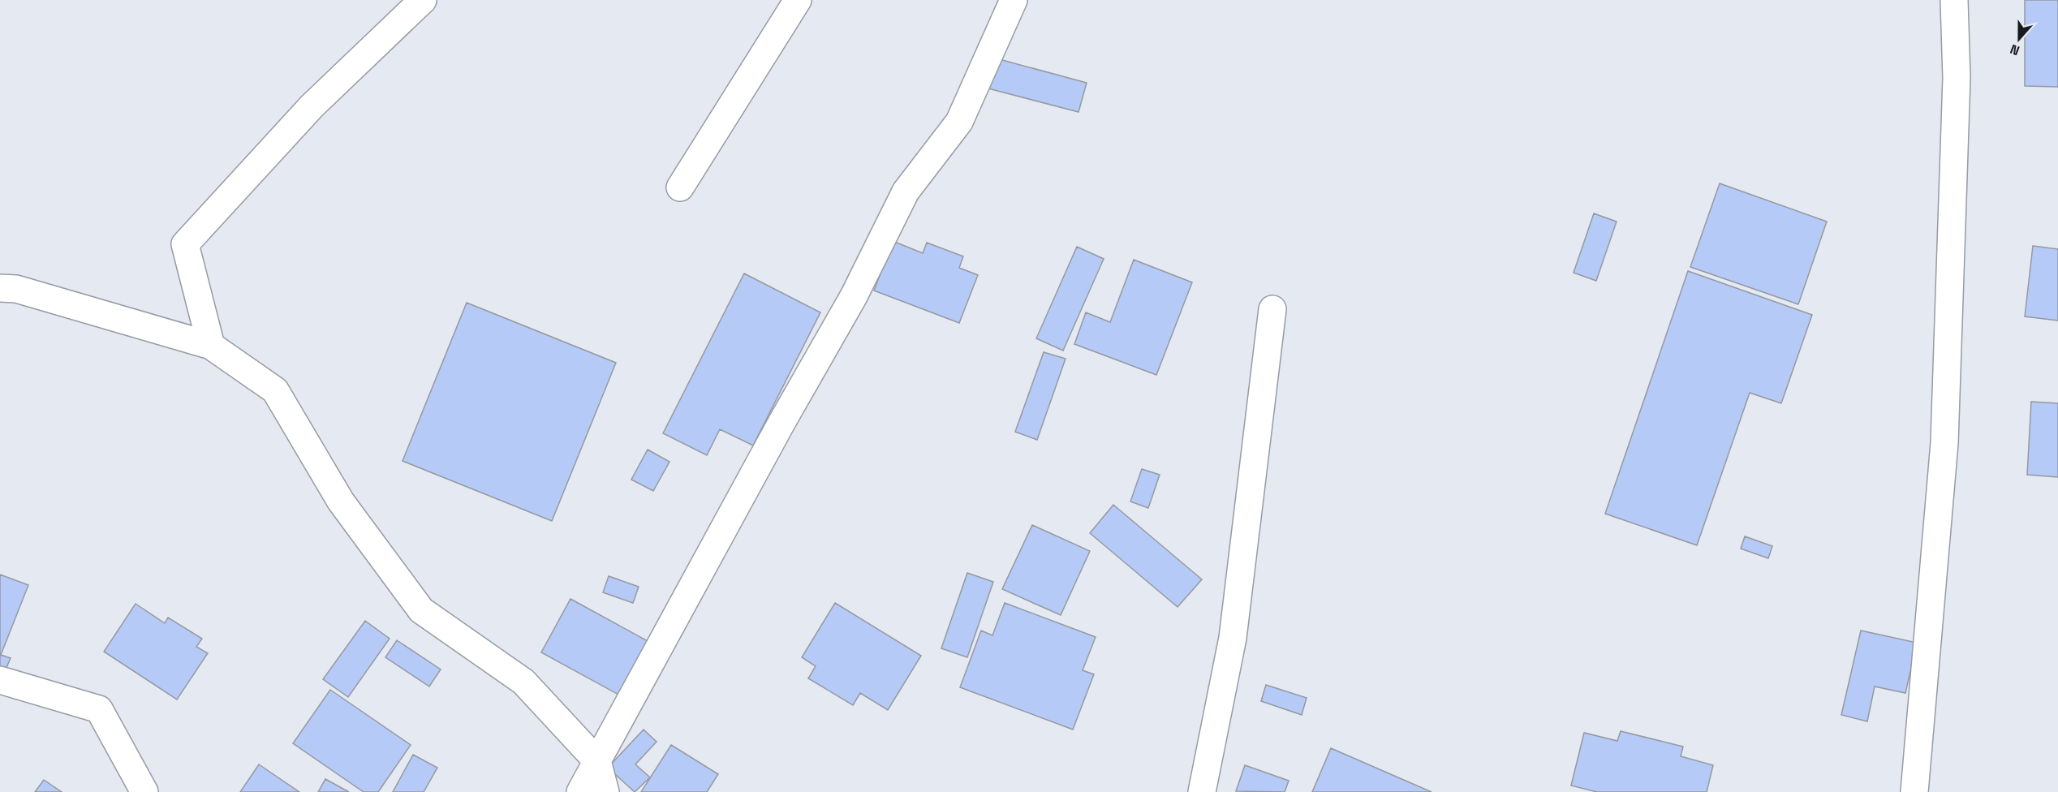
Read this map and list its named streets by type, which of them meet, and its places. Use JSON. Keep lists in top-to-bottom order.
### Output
{
  "north": "bottom"
}
